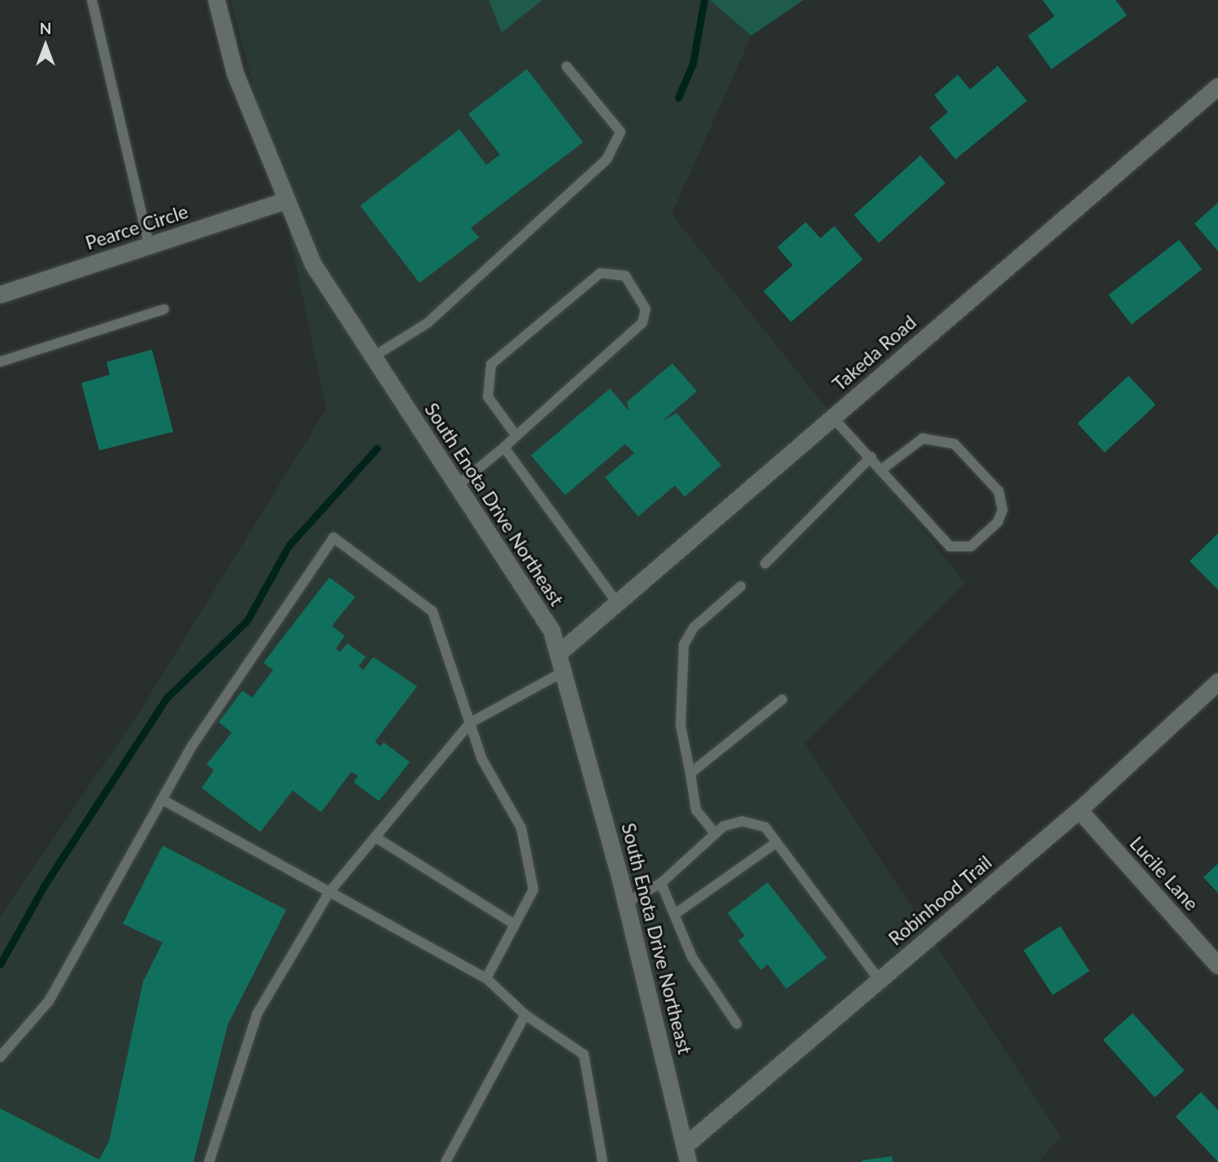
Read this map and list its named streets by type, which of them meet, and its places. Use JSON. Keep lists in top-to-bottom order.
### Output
{
  "streets": {
    "street": [
      "Pearce Circle",
      "Takeda Road",
      "South Enota Drive Northeast",
      "Lucile Lane",
      "Robinhood Trail"
    ]
  },
  "crossings": [
    ["Pearce Circle", "South Enota Drive Northeast"],
    ["Takeda Road", "South Enota Drive Northeast"],
    ["South Enota Drive Northeast", "Robinhood Trail"],
    ["Lucile Lane", "Robinhood Trail"]
  ],
  "north": "top"
}
